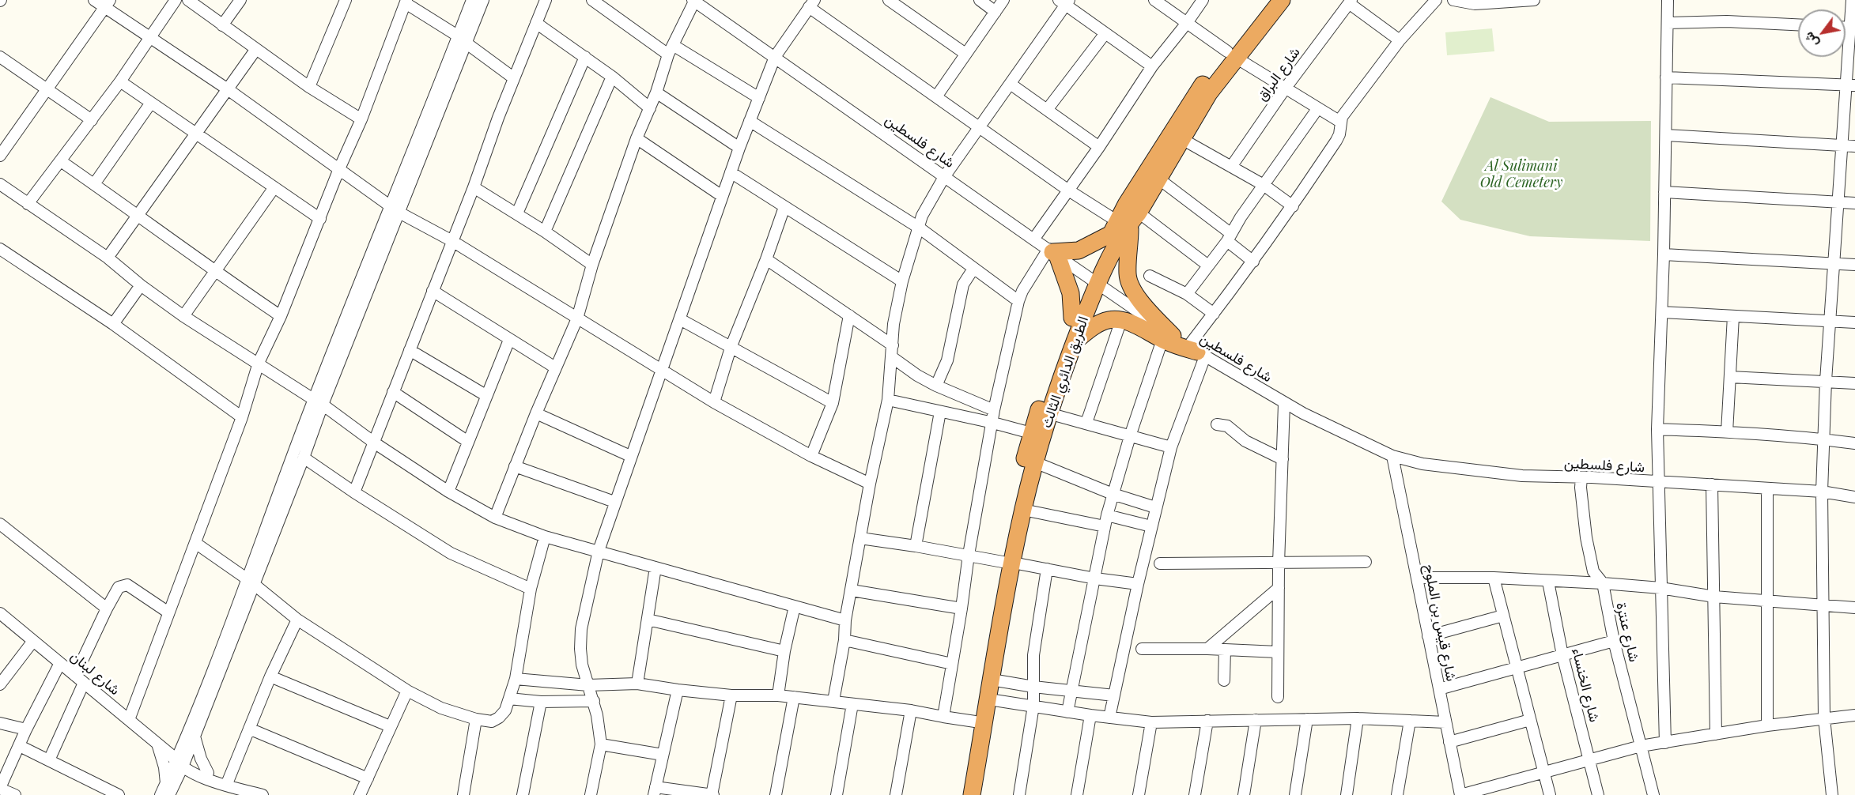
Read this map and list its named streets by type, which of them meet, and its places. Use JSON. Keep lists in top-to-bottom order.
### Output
{
  "streets": {
    "highway": ["الطريق الدائري الثالث"],
    "street": [
      "شارع البراق",
      "شارع فلسطين",
      "شارع قيس بن الملوح",
      "شارع عنترة",
      "شارع لبنان",
      "شارع الخنساء"
    ]
  },
  "crossings": [
    ["شارع فلسطين", "الطريق الدائري الثالث"],
    ["شارع فلسطين", "شارع قيس بن الملوح"],
    ["شارع فلسطين", "شارع عنترة"]
  ],
  "parks": ["Al Sulimani Old Cemetery"],
  "north": "bottom left"
}
